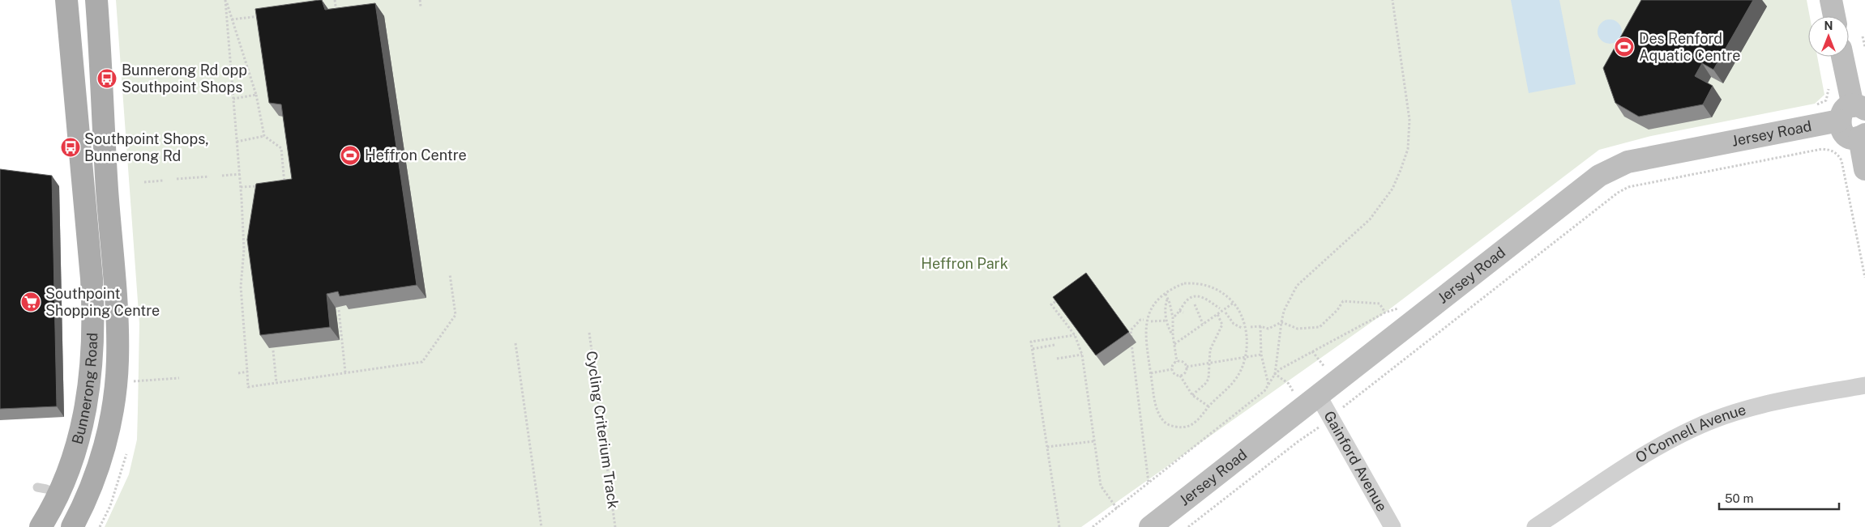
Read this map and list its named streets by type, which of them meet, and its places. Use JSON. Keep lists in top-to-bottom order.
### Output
{
  "streets": {
    "main road": ["Bunnerong Road"],
    "street": ["Jersey Road", "O'Connell Avenue", "Gainford Avenue"],
    "path": ["Cycling Criterium Track"]
  },
  "crossings": [
    ["Jersey Road", "Gainford Avenue"]
  ],
  "parks": ["Heffron Park"],
  "places": {
    "sports": ["Des Renford Aquatic Centre", "Heffron Centre"],
    "bus stop": ["Bunnerong Rd opp Southpoint Shops", "Southpoint Shops, Bunnerong Rd"],
    "supermarket": ["Southpoint Shopping Centre"]
  },
  "scale_bar": "50 m",
  "north": "top"
}
